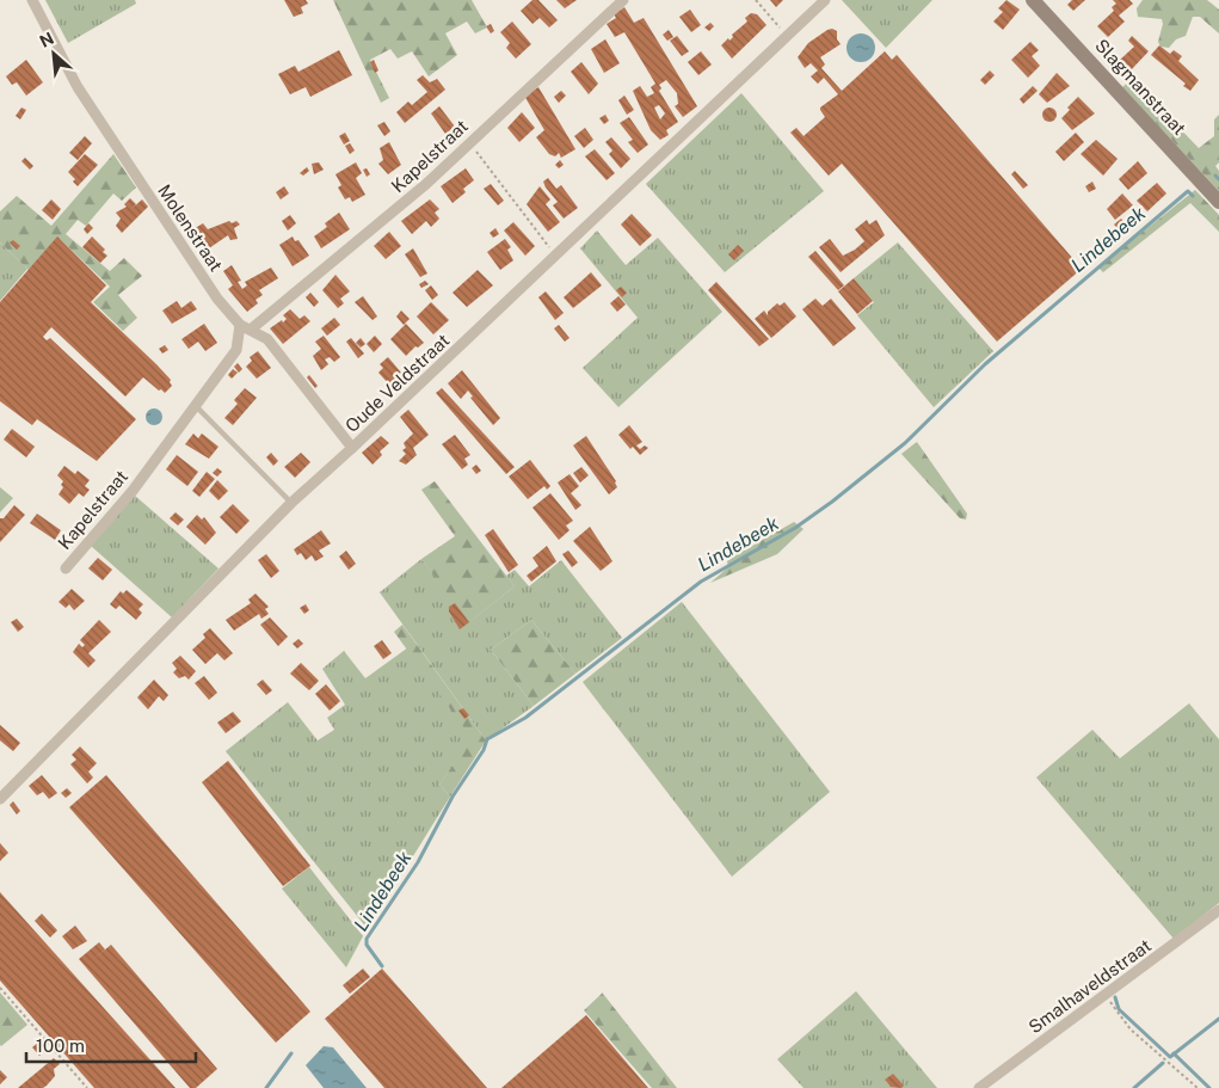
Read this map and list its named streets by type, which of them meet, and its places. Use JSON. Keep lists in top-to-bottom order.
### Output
{
  "streets": {
    "main road": ["Slagmanstraat"],
    "street": [
      "Kapelstraat",
      "Molenstraat",
      "Oude Veldstraat",
      "Smalhaveldstraat"
    ]
  },
  "crossings": [
    ["Kapelstraat", "Molenstraat"]
  ],
  "water": ["Lindebeek"],
  "scale_bar": "100 m",
  "north": "top left"
}
